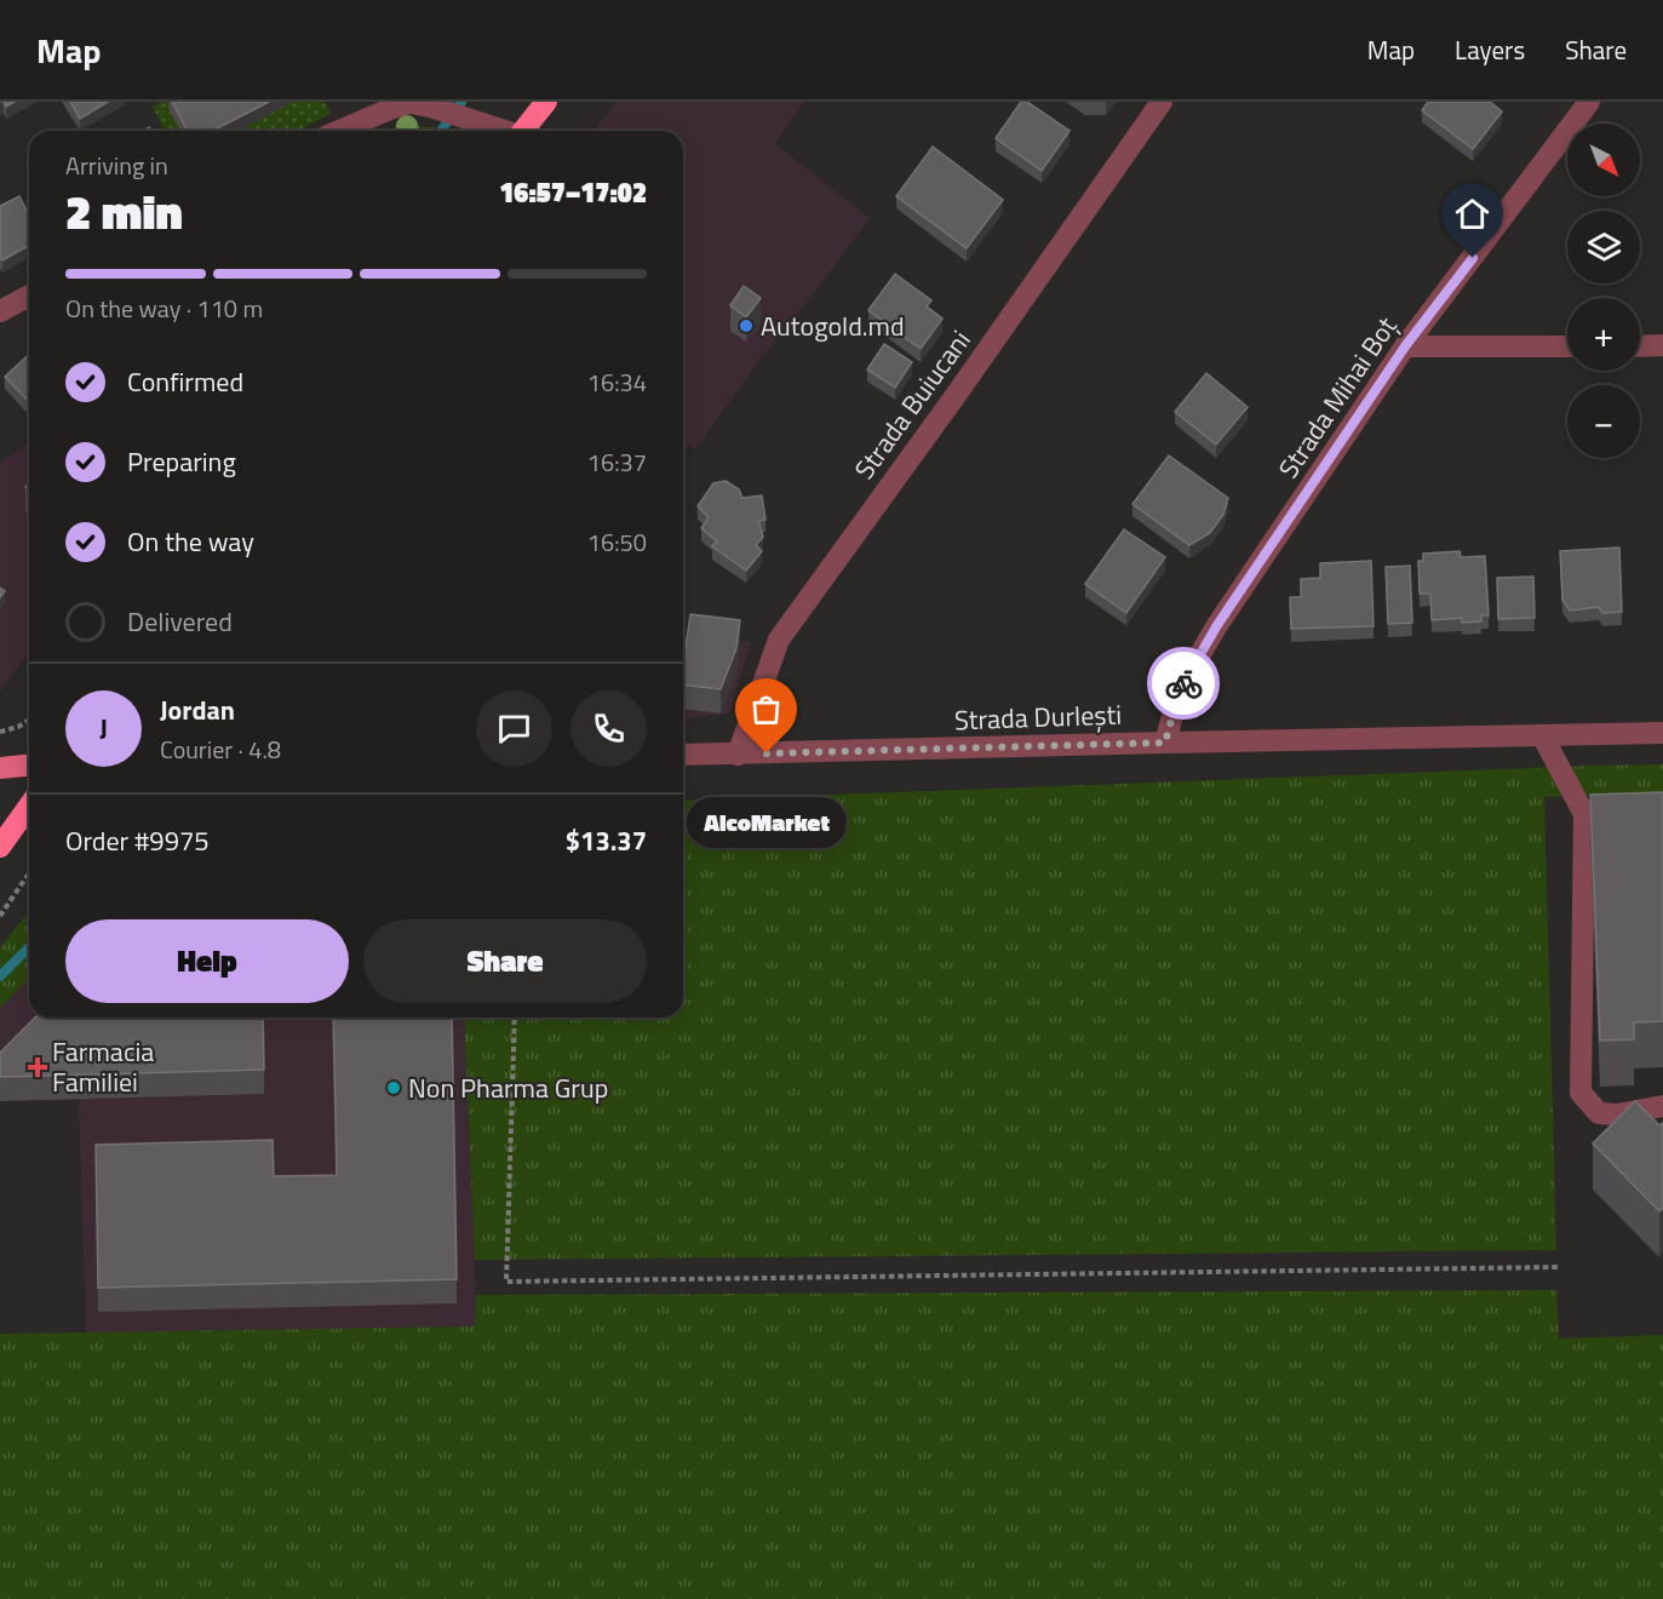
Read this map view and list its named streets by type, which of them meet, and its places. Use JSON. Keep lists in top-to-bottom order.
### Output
{
  "streets": {
    "street": ["Strada Mihai Boț", "Strada Buiucani", "Strada Durlești"]
  },
  "crossings": [
    ["Strada Mihai Boț", "Strada Durlești"],
    ["Strada Buiucani", "Strada Durlești"]
  ],
  "places": {
    "other": ["Autogold.md", "AlcoMarket", "Non Pharma Grup"],
    "health": ["Farmacia Familiei"]
  },
  "north": "bottom right",
  "page": {
    "header": "Map",
    "nav": ["Map", "Layers", "Share"],
    "map_buttons": ["+", "−"],
    "heading": ["2 min", "Arriving in", "16:57–17:02"],
    "panel": [
      "Jordan",
      "Courier · 4.8",
      "Order #9975",
      "$13.37"
    ],
    "bar": "On the way · 110 m",
    "list": [
      ["Confirmed", "16:34"],
      ["Preparing", "16:37"],
      ["On the way", "16:50"],
      "Delivered"
    ],
    "round": "J",
    "bubble": "AlcoMarket",
    "buttons": ["Help", "Share"]
  }
}
